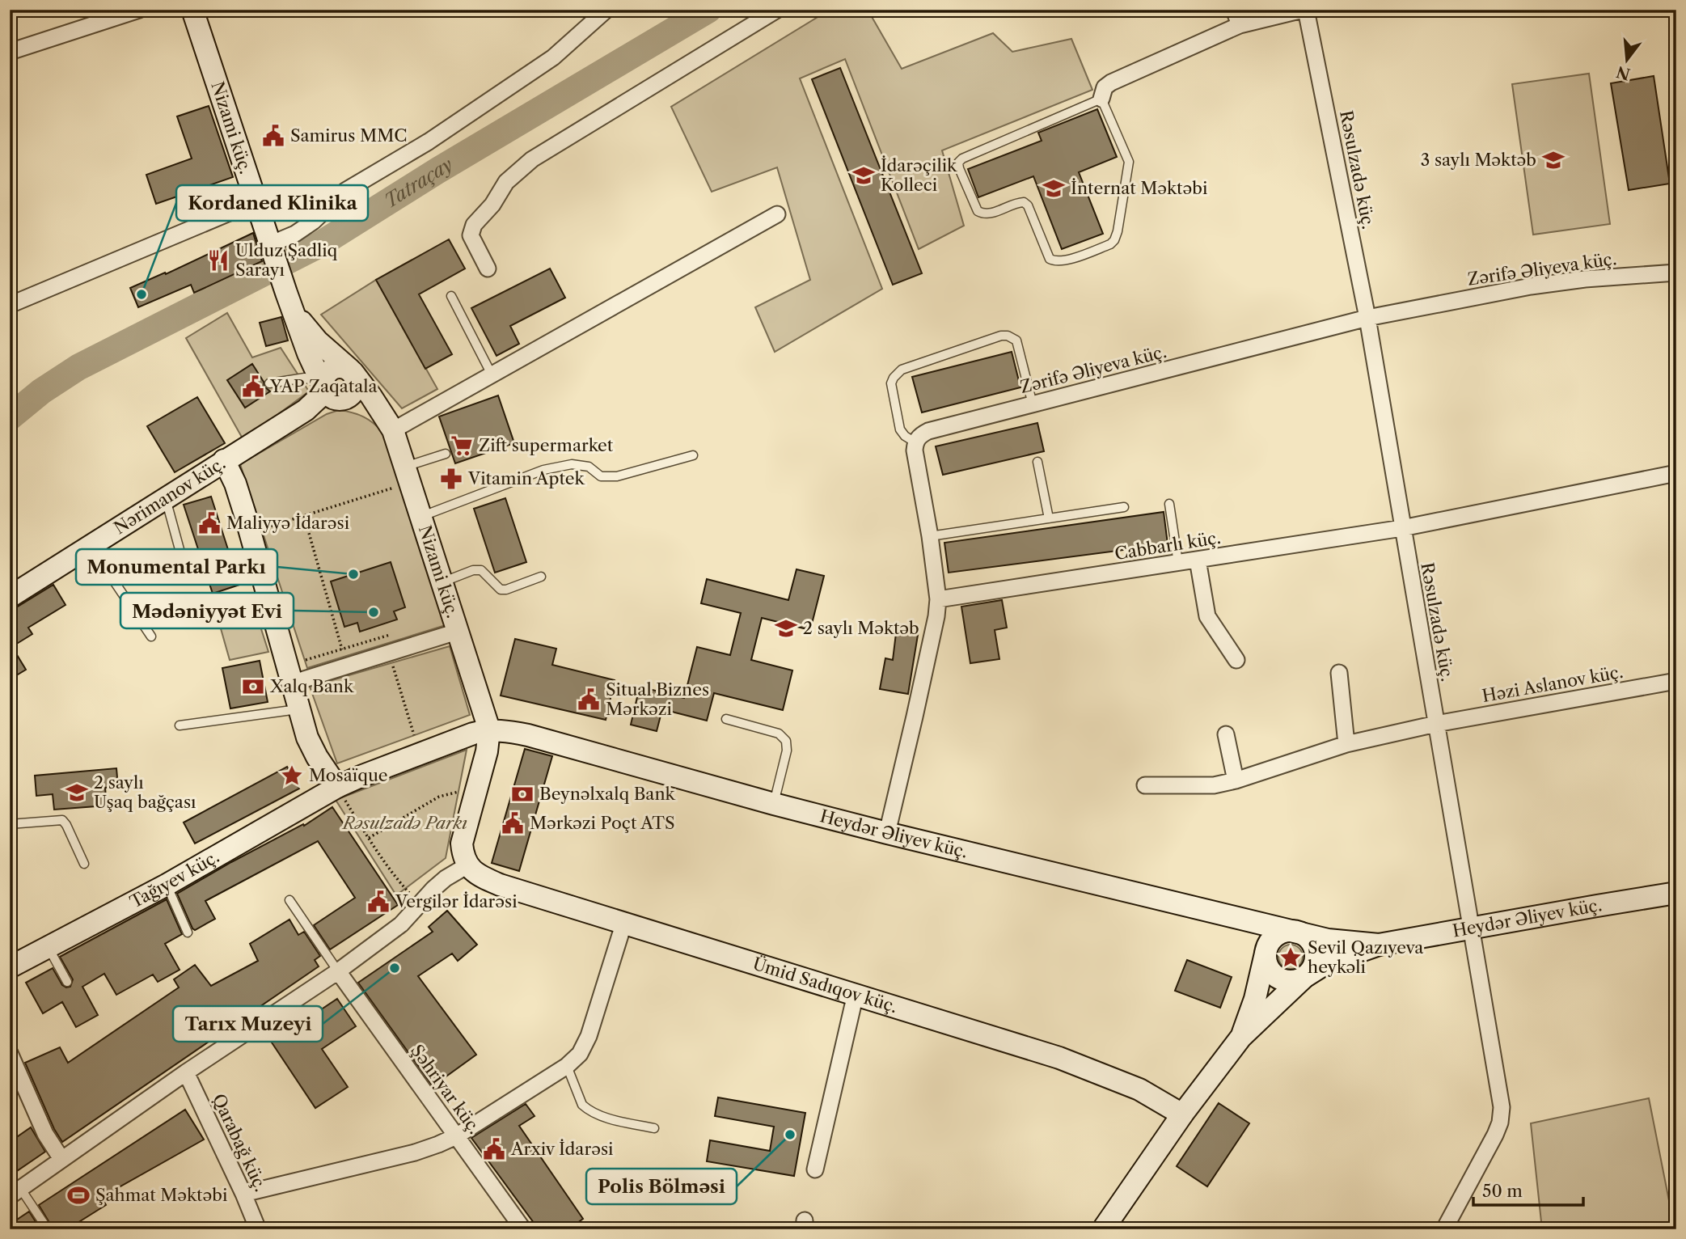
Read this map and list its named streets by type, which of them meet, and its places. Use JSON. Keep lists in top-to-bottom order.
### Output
{
  "streets": {
    "main road": [
      "Nizami küç.",
      "Nərimanov küç.",
      "Heydər Əliyev küç.",
      "Tağıyev küç.",
      "Ümid Sadıqov küç."
    ],
    "street": [
      "Rəsulzadə küç.",
      "Zərifə Əliyeva küç.",
      "Cabbarlı küç.",
      "Həzi Aslanov küç.",
      "Şəhriyar küç.",
      "Qarabağ küç."
    ]
  },
  "crossings": [
    ["Nizami küç.", "Nərimanov küç."],
    ["Nizami küç.", "Heydər Əliyev küç."],
    ["Nizami küç.", "Tağıyev küç."],
    ["Rəsulzadə küç.", "Zərifə Əliyeva küç."],
    ["Rəsulzadə küç.", "Cabbarlı küç."],
    ["Rəsulzadə küç.", "Həzi Aslanov küç."],
    ["Rəsulzadə küç.", "Heydər Əliyev küç."],
    ["Heydər Əliyev küç.", "Tağıyev küç."]
  ],
  "water": ["Tatraçay"],
  "parks": ["Rəsulzadə Parkı"],
  "places": {
    "public building": [
      "Samirus MMC",
      "YAP Zaqatala",
      "Maliyyə İdarəsi",
      "Situal Biznes Mərkəzi",
      "Mərkəzi Poçt ATS",
      "Vergilər İdarəsi",
      "Arxiv İdarəsi"
    ],
    "school or university": [
      "3 saylı Məktəb",
      "İdarəçilik Kolleci",
      "İnternat Məktəbi",
      "2 saylı Məktəb",
      "2 saylı Uşaq bağçası"
    ],
    "restaurant": ["Ulduz Şadliq Sarayı"],
    "other": [
      "Kordaned Klinika",
      "Monumental Parkı",
      "Mədəniyyət Evi",
      "Tarıx Muzeyi",
      "Polis Bölməsi"
    ],
    "supermarket": ["Zift supermarket"],
    "pharmacy": ["Vitamin Aptek"],
    "bank": ["Xalq Bank", "Beynəlxalq Bank"],
    "place": ["Mosaïque", "Sevil Qazıyeva heykəli"],
    "sports": ["Şahmat Məktəbi"]
  },
  "scale_bar": "50 m",
  "north": "bottom"
}
